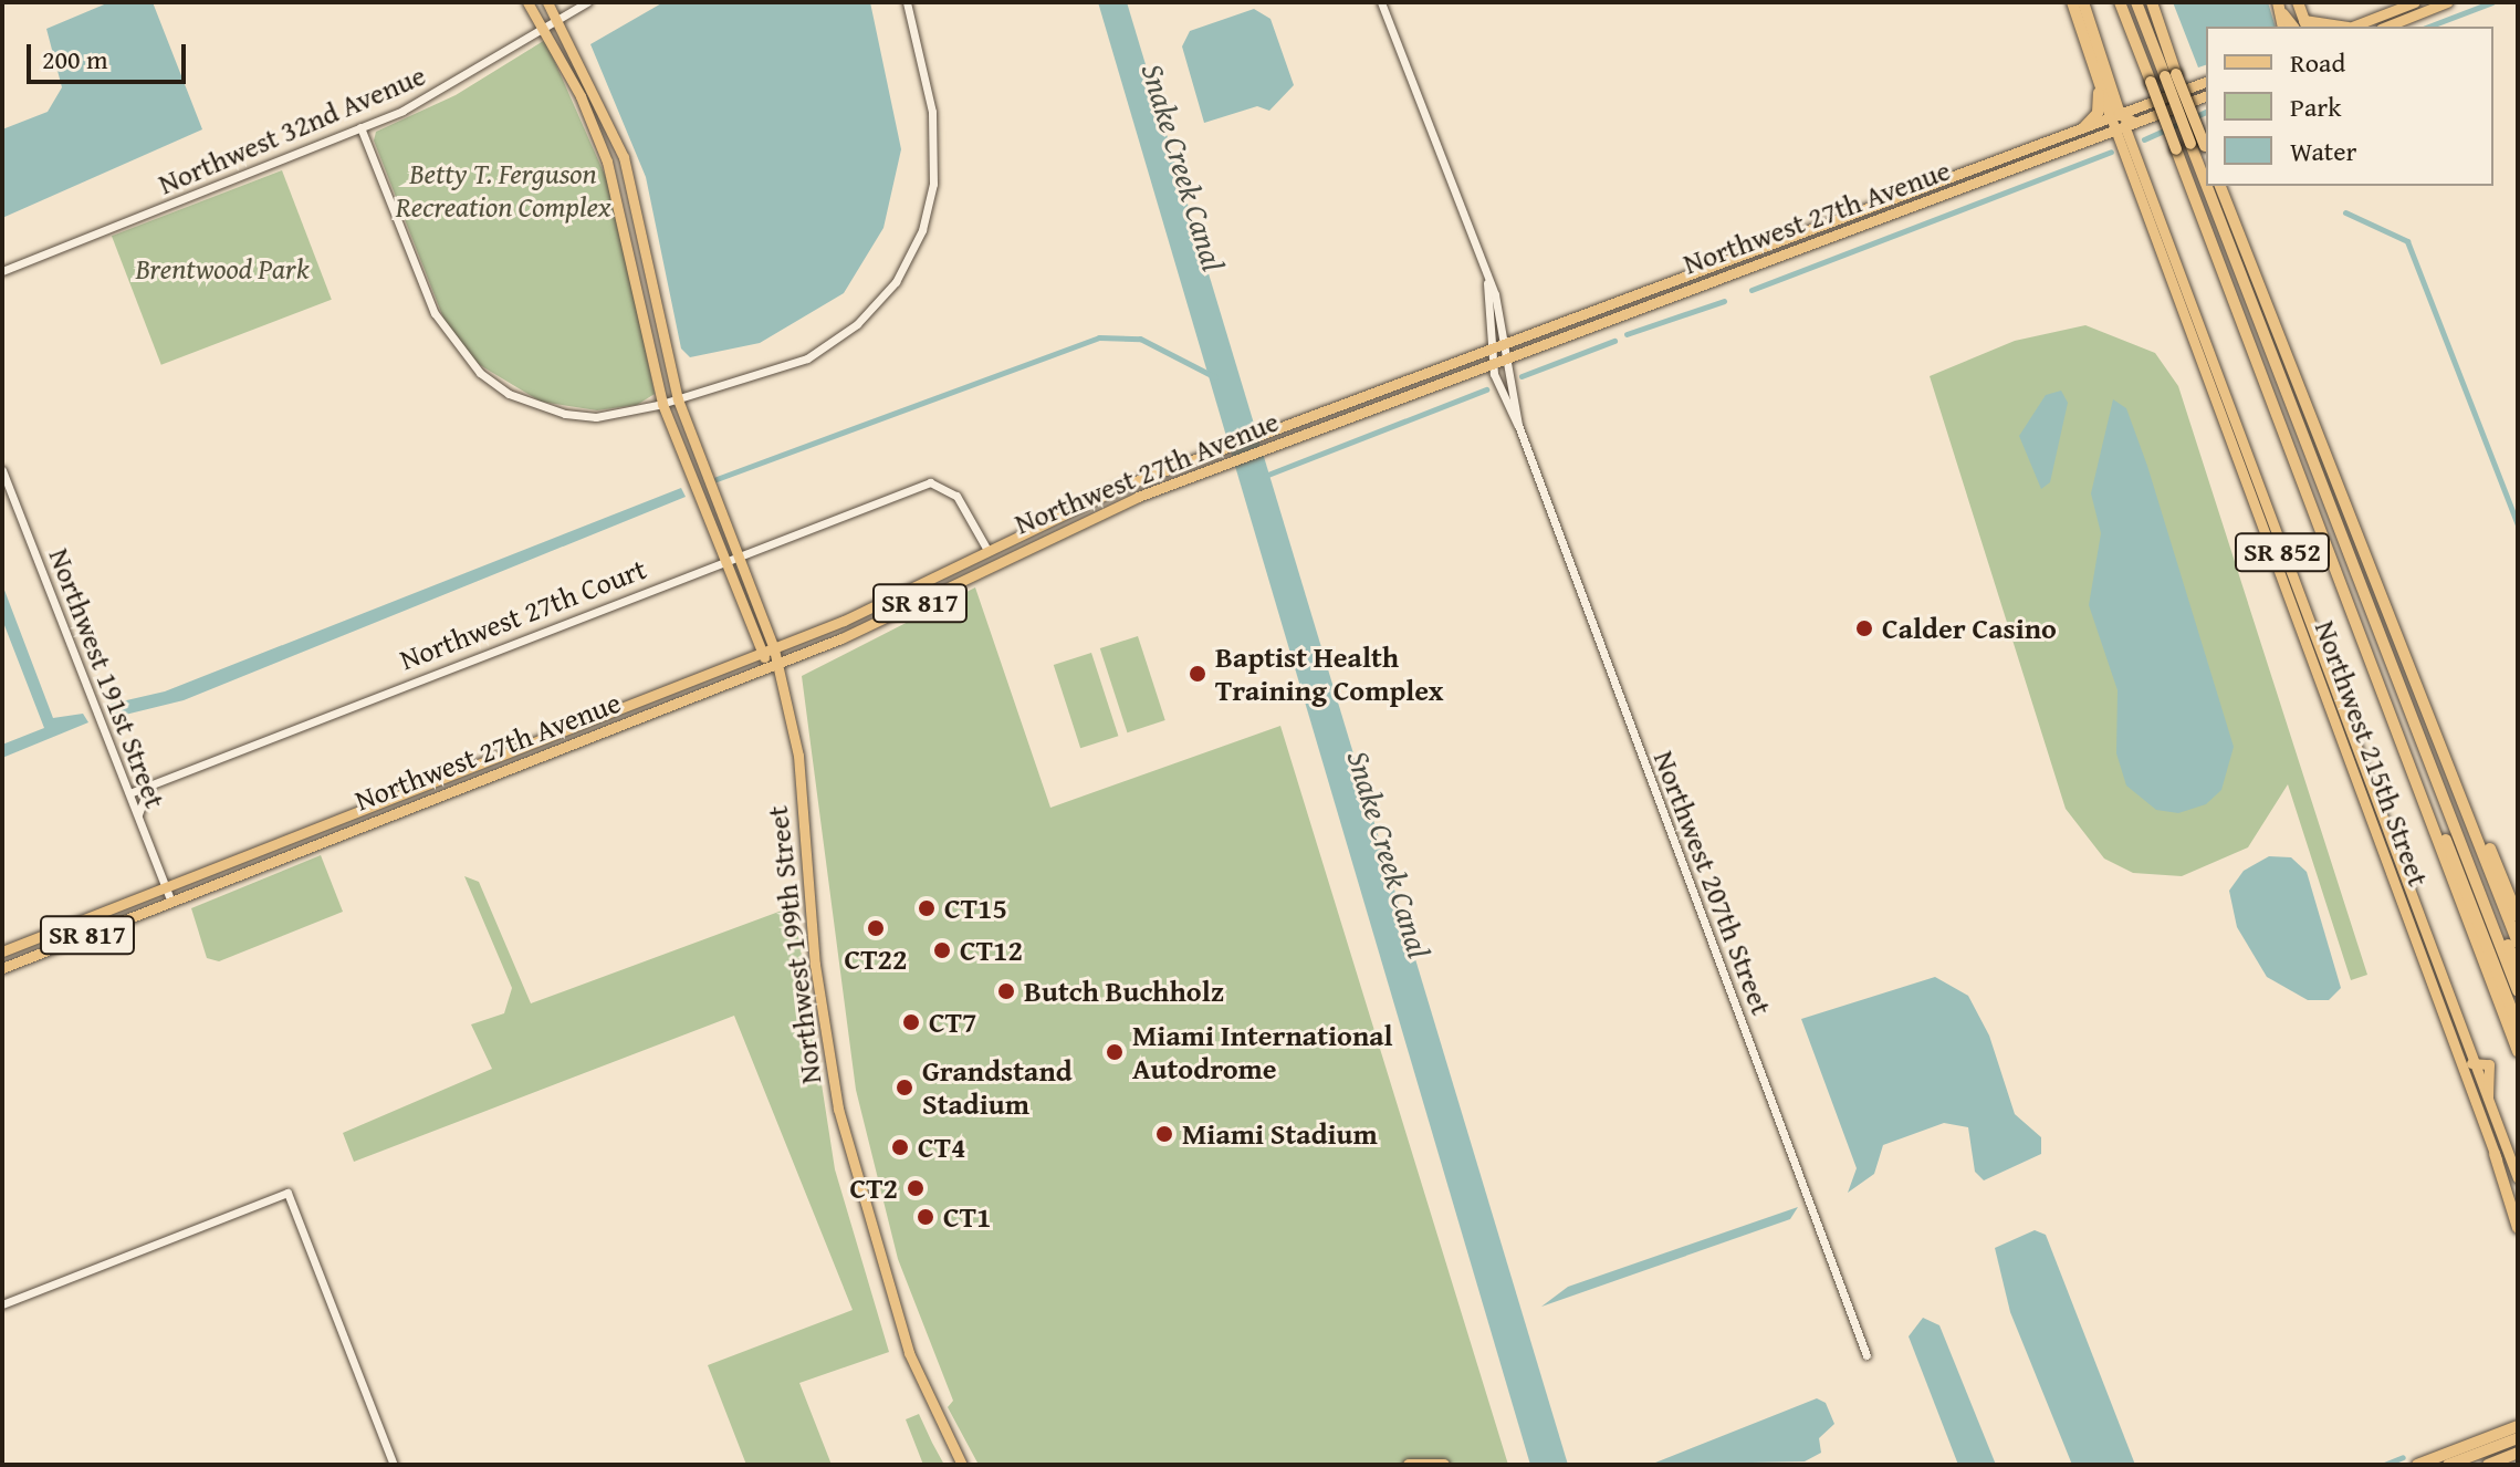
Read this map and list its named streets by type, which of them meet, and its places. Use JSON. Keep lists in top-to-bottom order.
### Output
{
  "streets": {
    "main road": [
      "Northwest 27th Avenue",
      "SR 852",
      "SR 817",
      "Northwest 215th Street",
      "Northwest 199th Street"
    ],
    "street": [
      "Northwest 32nd Avenue",
      "Northwest 27th Court",
      "Northwest 191st Street",
      "Northwest 207th Street"
    ]
  },
  "crossings": [
    ["Northwest 32nd Avenue", "Northwest 199th Street"],
    ["Northwest 27th Avenue", "SR 817"],
    ["Northwest 27th Avenue", "Northwest 27th Court"],
    ["Northwest 27th Avenue", "Northwest 191st Street"],
    ["Northwest 27th Avenue", "Northwest 215th Street"],
    ["Northwest 27th Avenue", "Northwest 207th Street"],
    ["Northwest 27th Avenue", "Northwest 199th Street"],
    ["SR 817", "Northwest 215th Street"],
    ["Northwest 27th Court", "Northwest 191st Street"],
    ["Northwest 27th Court", "Northwest 199th Street"]
  ],
  "water": ["Snake Creek Canal"],
  "parks": ["Betty T. Ferguson Recreation Complex", "Brentwood Park"],
  "places": [
    "Calder Casino",
    "Baptist Health Training Complex",
    "CT15",
    "CT22",
    "CT12",
    "Butch Buchholz",
    "CT7",
    "Miami International Autodrome",
    "Grandstand Stadium",
    "Miami Stadium",
    "CT4",
    "CT2",
    "CT1"
  ],
  "legend": ["Road", "Park", "Water"],
  "scale_bar": "200 m"
}
